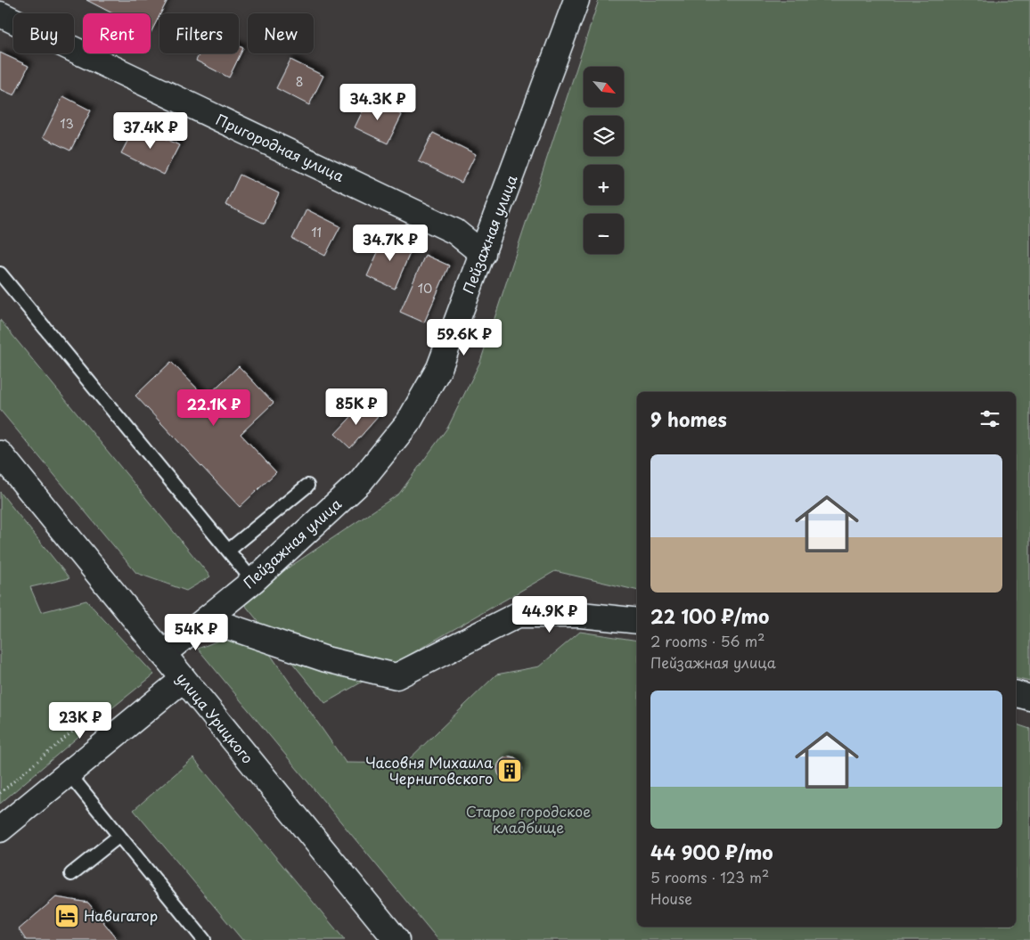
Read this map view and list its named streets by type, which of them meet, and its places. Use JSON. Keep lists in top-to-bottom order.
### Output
{
  "streets": {
    "street": ["Пригородная улица", "Пейзажная улица", "улица Урицкого"]
  },
  "crossings": [
    ["Пригородная улица", "Пейзажная улица"],
    ["Пейзажная улица", "улица Урицкого"]
  ],
  "parks": ["Старое городское кладбище"],
  "places": {
    "building": ["Часовня Михаила Черниговского"],
    "hotel": ["Навигатор"]
  },
  "house_numbers": [
    "8",
    "13",
    "11",
    "10"
  ],
  "north": "bottom right",
  "page": {
    "chip": [
      "Buy",
      "Rent",
      "Filters",
      "New"
    ],
    "map_buttons": ["+", "−"],
    "price": [
      "34.3K ₽",
      "37.4K ₽",
      "34.7K ₽",
      "59.6K ₽",
      "85K ₽",
      "22.1K ₽",
      "44.9K ₽",
      "54K ₽",
      "23K ₽"
    ],
    "heading": "9 homes",
    "list": [
      {
        "name": "22 100 ₽/mo",
        "note": "2 rooms · 56 m² · Пейзажная улица"
      },
      {
        "name": "44 900 ₽/mo",
        "note": "5 rooms · 123 m² · House"
      }
    ]
  }
}
